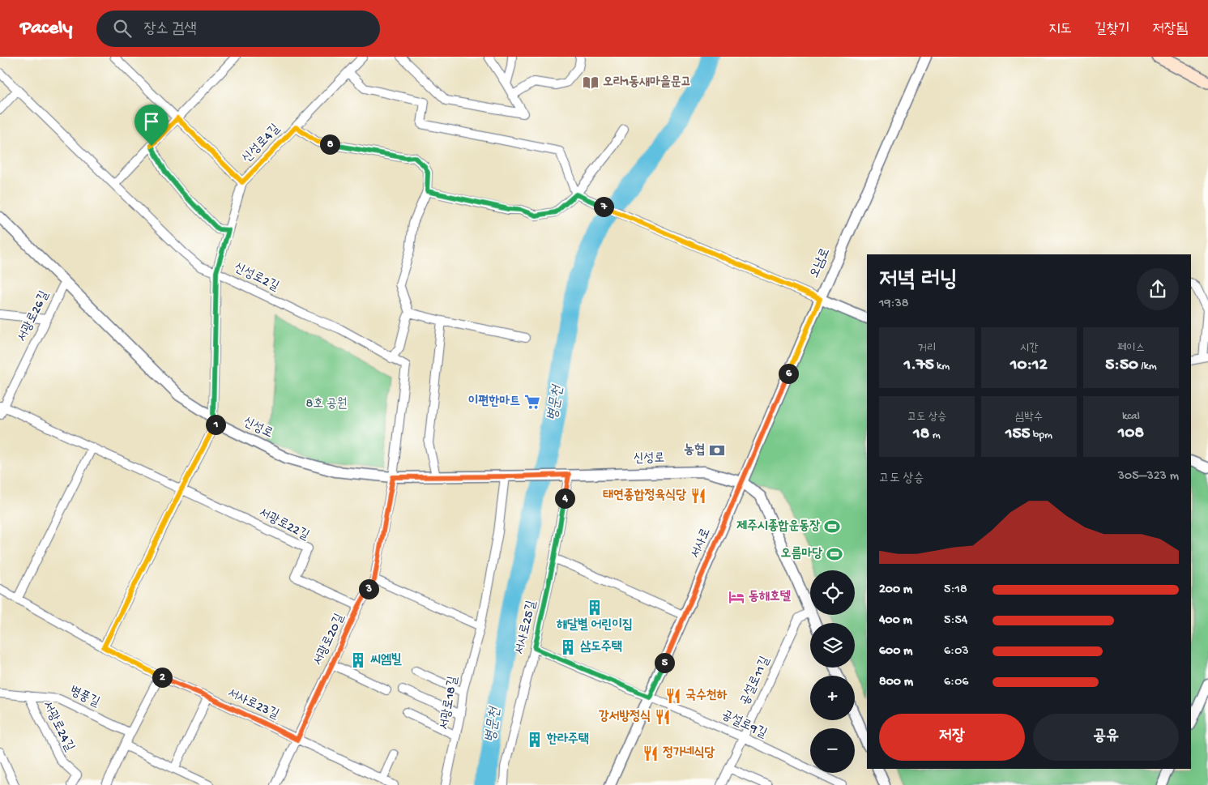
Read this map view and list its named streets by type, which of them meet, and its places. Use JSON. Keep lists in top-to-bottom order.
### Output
{
  "streets": {
    "street": [
      "신성로4길",
      "오남로",
      "신성로2길",
      "서광로26길",
      "신성로",
      "서광로22길",
      "서사로",
      "서사로25길",
      "서광로20길",
      "공설로11길",
      "병풍길",
      "서광로18길",
      "서사로23길",
      "공설로9길",
      "서광로24길"
    ]
  },
  "crossings": [
    ["신성로4길", "신성로2길"],
    ["신성로4길", "신성로"],
    ["오남로", "신성로"],
    ["오남로", "서사로"],
    ["신성로2길", "신성로"],
    ["신성로2길", "서광로20길"],
    ["서광로26길", "신성로"],
    ["서광로26길", "서광로22길"],
    ["신성로", "서사로"],
    ["신성로", "서사로25길"],
    ["신성로", "서광로20길"],
    ["신성로", "서광로18길"],
    ["서광로22길", "서광로20길"],
    ["서사로", "공설로9길"],
    ["서광로20길", "서사로23길"],
    ["공설로11길", "공설로9길"],
    ["병풍길", "서광로24길"]
  ],
  "water": ["병문천"],
  "parks": ["8호 공원"],
  "places": {
    "library": ["오라1동새마을문고"],
    "supermarket": ["이편한마트"],
    "bank": ["농협"],
    "restaurant": [
      "태연종합정육식당",
      "국수천하",
      "강서방정식",
      "정가네식당"
    ],
    "sports": ["제주시종합운동장", "오름마당"],
    "hotel": ["동해호텔"],
    "building": [
      "해달별 어린이집",
      "삼도주택",
      "씨엠빌",
      "한라주택"
    ]
  },
  "page": {
    "header": "Pacely",
    "search": "장소 검색",
    "nav": ["지도", "길찾기", "저장됨"],
    "pins": [
      "8",
      "7",
      "6",
      "1",
      "4",
      "3",
      "5",
      "2"
    ],
    "heading": ["저녁 러닝", "19:38"],
    "stats": [
      ["거리", "1.75 km"],
      ["시간", "10:12"],
      ["페이스", "5:50 /km"],
      ["고도 상승", "18 m"],
      ["심박수", "155 bpm"],
      ["kcal", "108"]
    ],
    "chart": ["고도 상승", "305–323 m"],
    "map_buttons": ["+", "−"],
    "list": [
      {
        "name": "200 m",
        "note": "5:18"
      },
      {
        "name": "400 m",
        "note": "5:54"
      },
      {
        "name": "600 m",
        "note": "6:03"
      },
      {
        "name": "800 m",
        "note": "6:06"
      }
    ],
    "buttons": ["저장", "공유"]
  }
}
